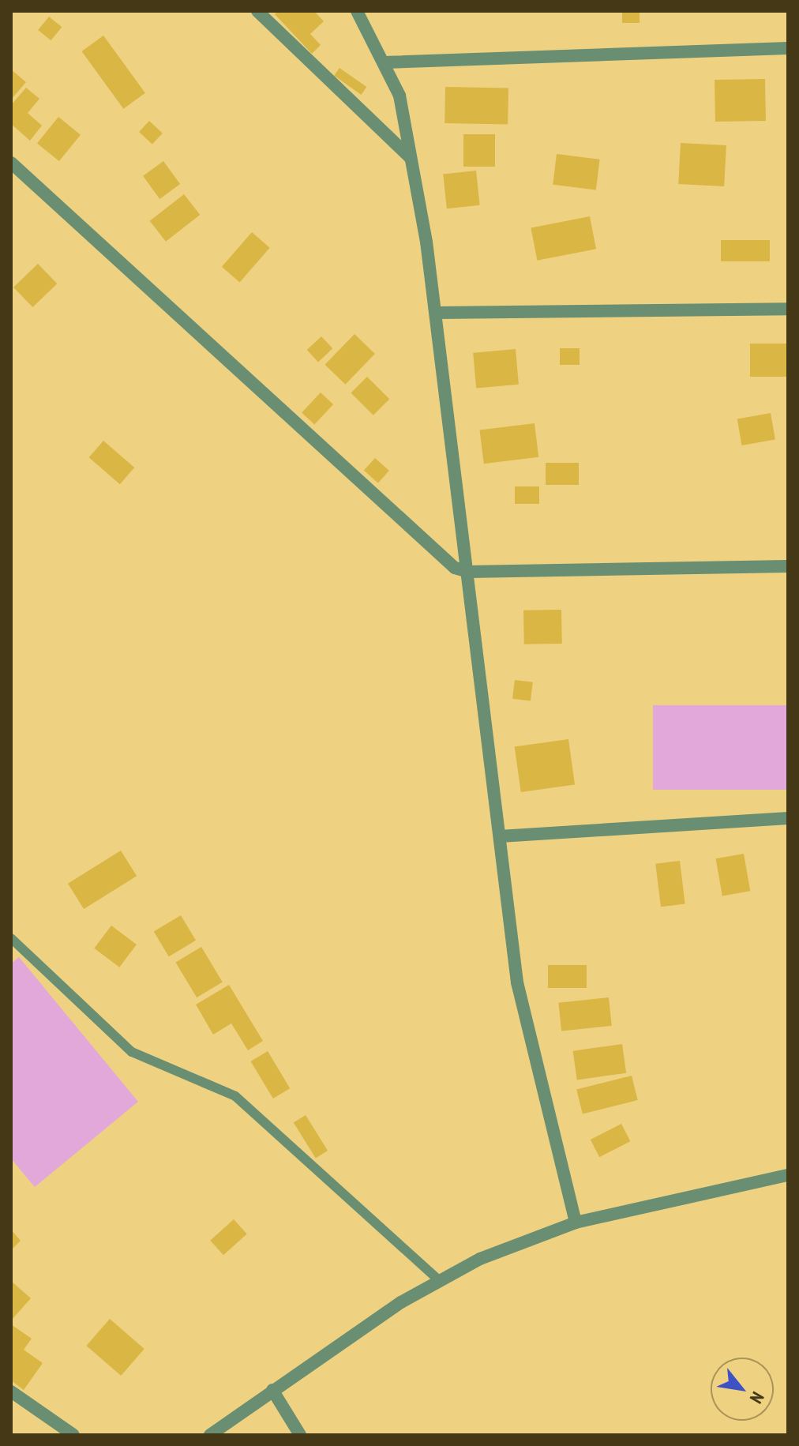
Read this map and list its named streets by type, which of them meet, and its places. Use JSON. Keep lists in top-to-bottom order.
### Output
{
  "north": "bottom right"
}
